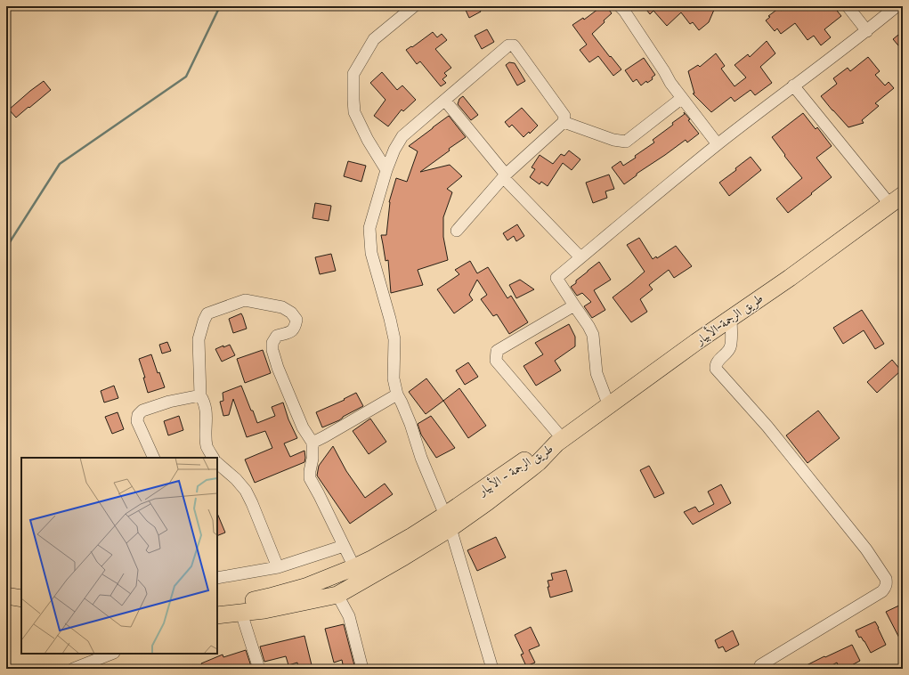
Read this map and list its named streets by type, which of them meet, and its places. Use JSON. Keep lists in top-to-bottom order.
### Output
{
  "streets": {
    "highway": ["طريق الرجمة-الأبيار", "طريق الرجمة - الأبيار"]
  },
  "crossings": [
    ["طريق الرجمة-الأبيار", "طريق الرجمة - الأبيار"]
  ]
}
